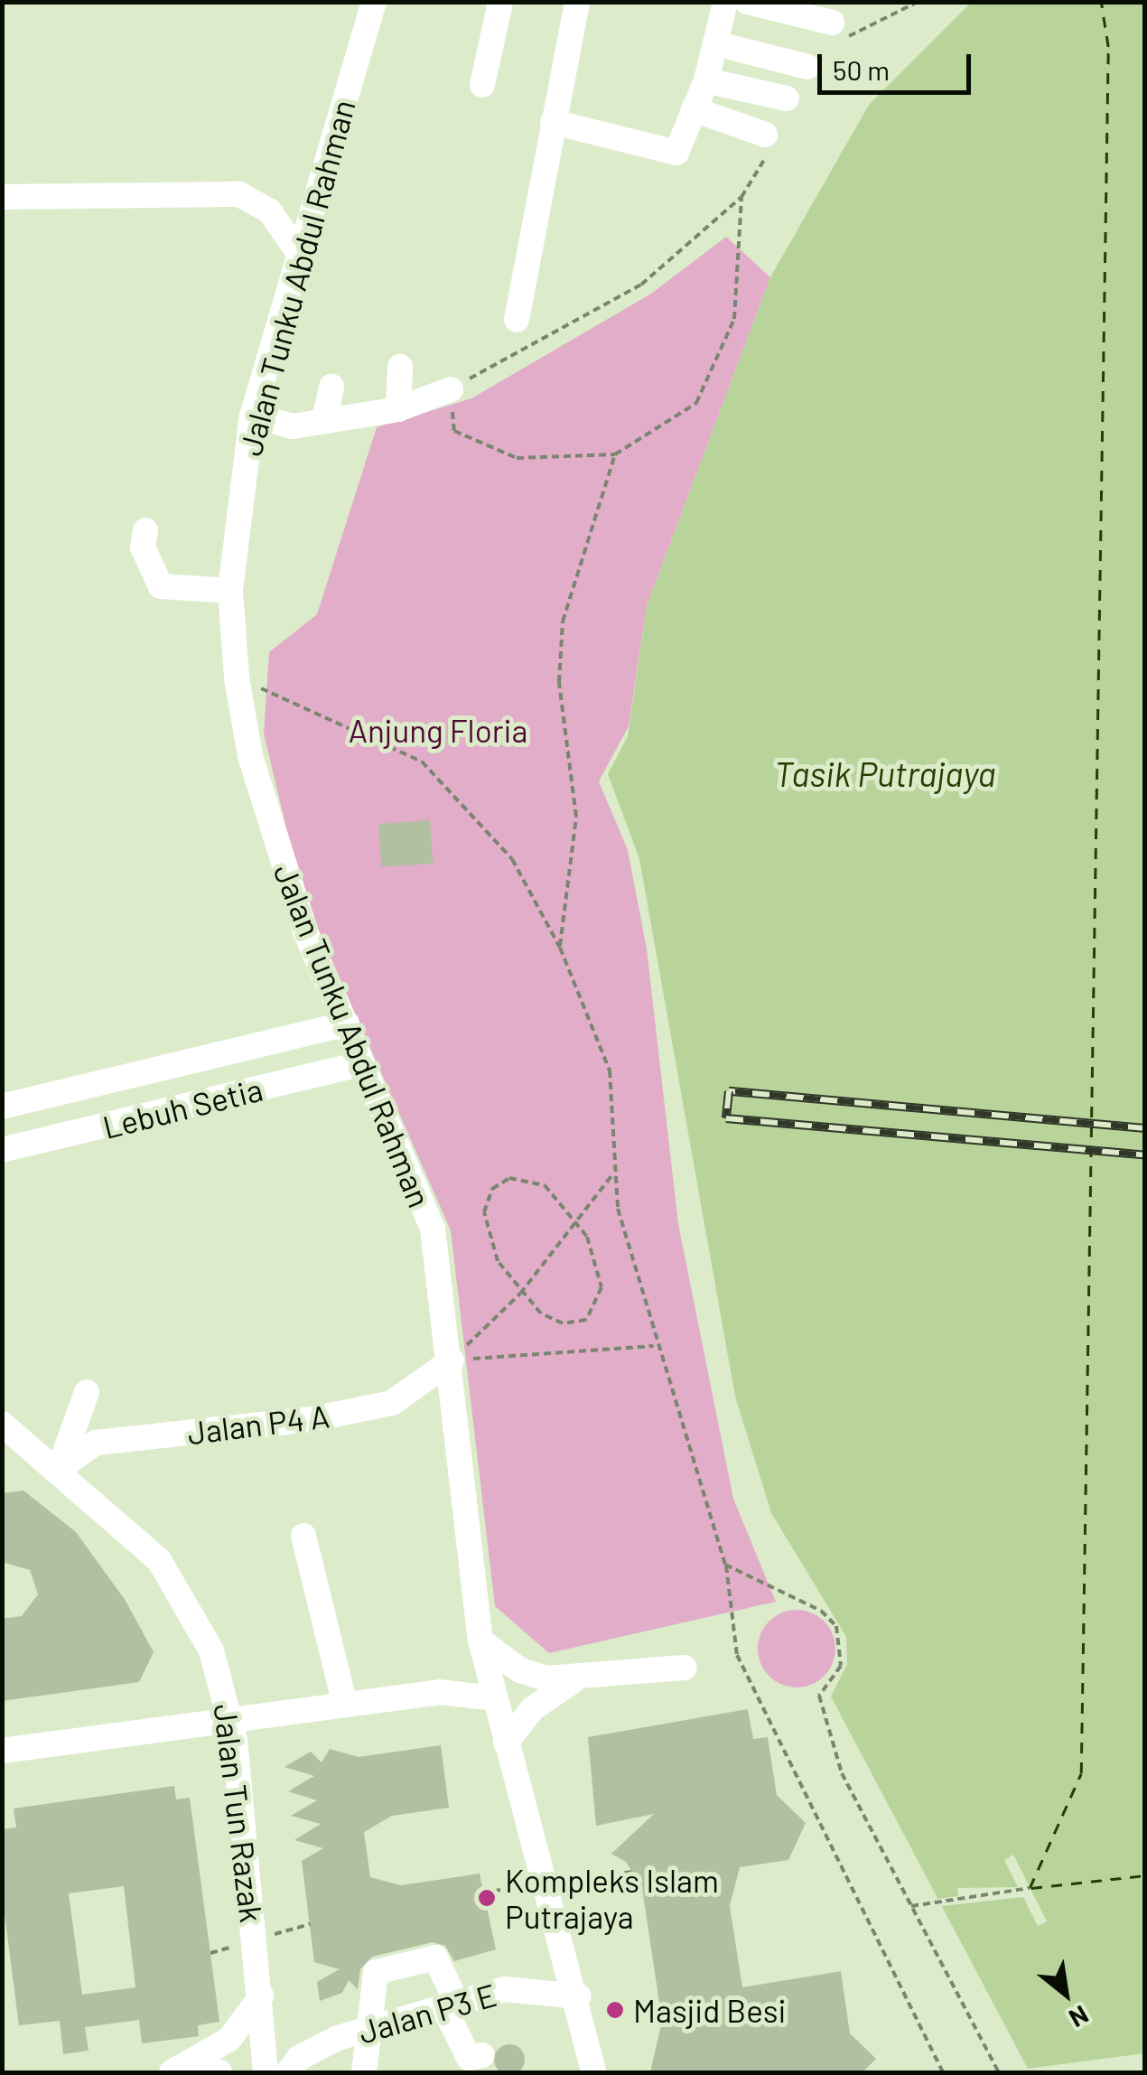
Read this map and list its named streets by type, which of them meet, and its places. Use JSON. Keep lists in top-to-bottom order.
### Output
{
  "streets": {
    "street": [
      "Jalan Tunku Abdul Rahman",
      "Lebuh Setia",
      "Jalan P4 A",
      "Jalan Tun Razak",
      "Jalan P3 E"
    ]
  },
  "crossings": [
    ["Jalan Tunku Abdul Rahman", "Lebuh Setia"],
    ["Jalan Tunku Abdul Rahman", "Jalan P4 A"],
    ["Jalan Tunku Abdul Rahman", "Jalan P3 E"],
    ["Jalan P4 A", "Jalan Tun Razak"]
  ],
  "water": ["Tasik Putrajaya"],
  "parks": ["Anjung Floria"],
  "places": ["Kompleks Islam Putrajaya", "Masjid Besi"],
  "scale_bar": "50 m",
  "north": "bottom right"
}
